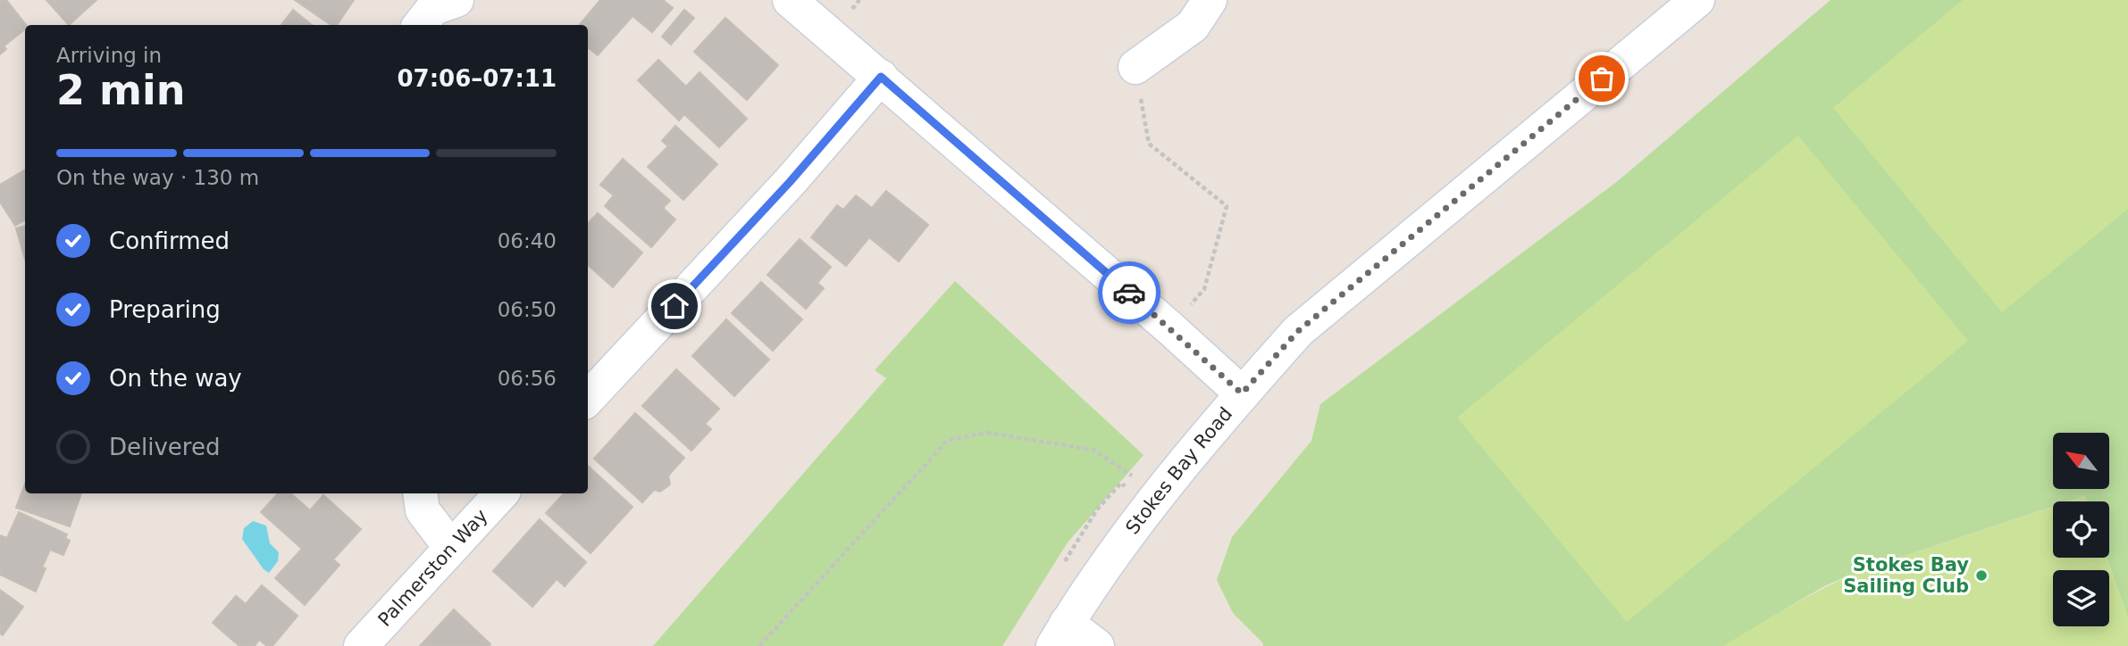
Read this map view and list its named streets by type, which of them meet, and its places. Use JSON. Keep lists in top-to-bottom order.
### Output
{
  "streets": {
    "street": ["Stokes Bay Road", "Palmerston Way"]
  },
  "places": ["Stokes Bay Sailing Club"],
  "north": "top left",
  "page": {
    "heading": ["2 min", "Arriving in", "07:06–07:11"],
    "bar": "On the way · 130 m",
    "list": [
      ["Confirmed", "06:40"],
      ["Preparing", "06:50"],
      ["On the way", "06:56"],
      "Delivered"
    ]
  }
}
